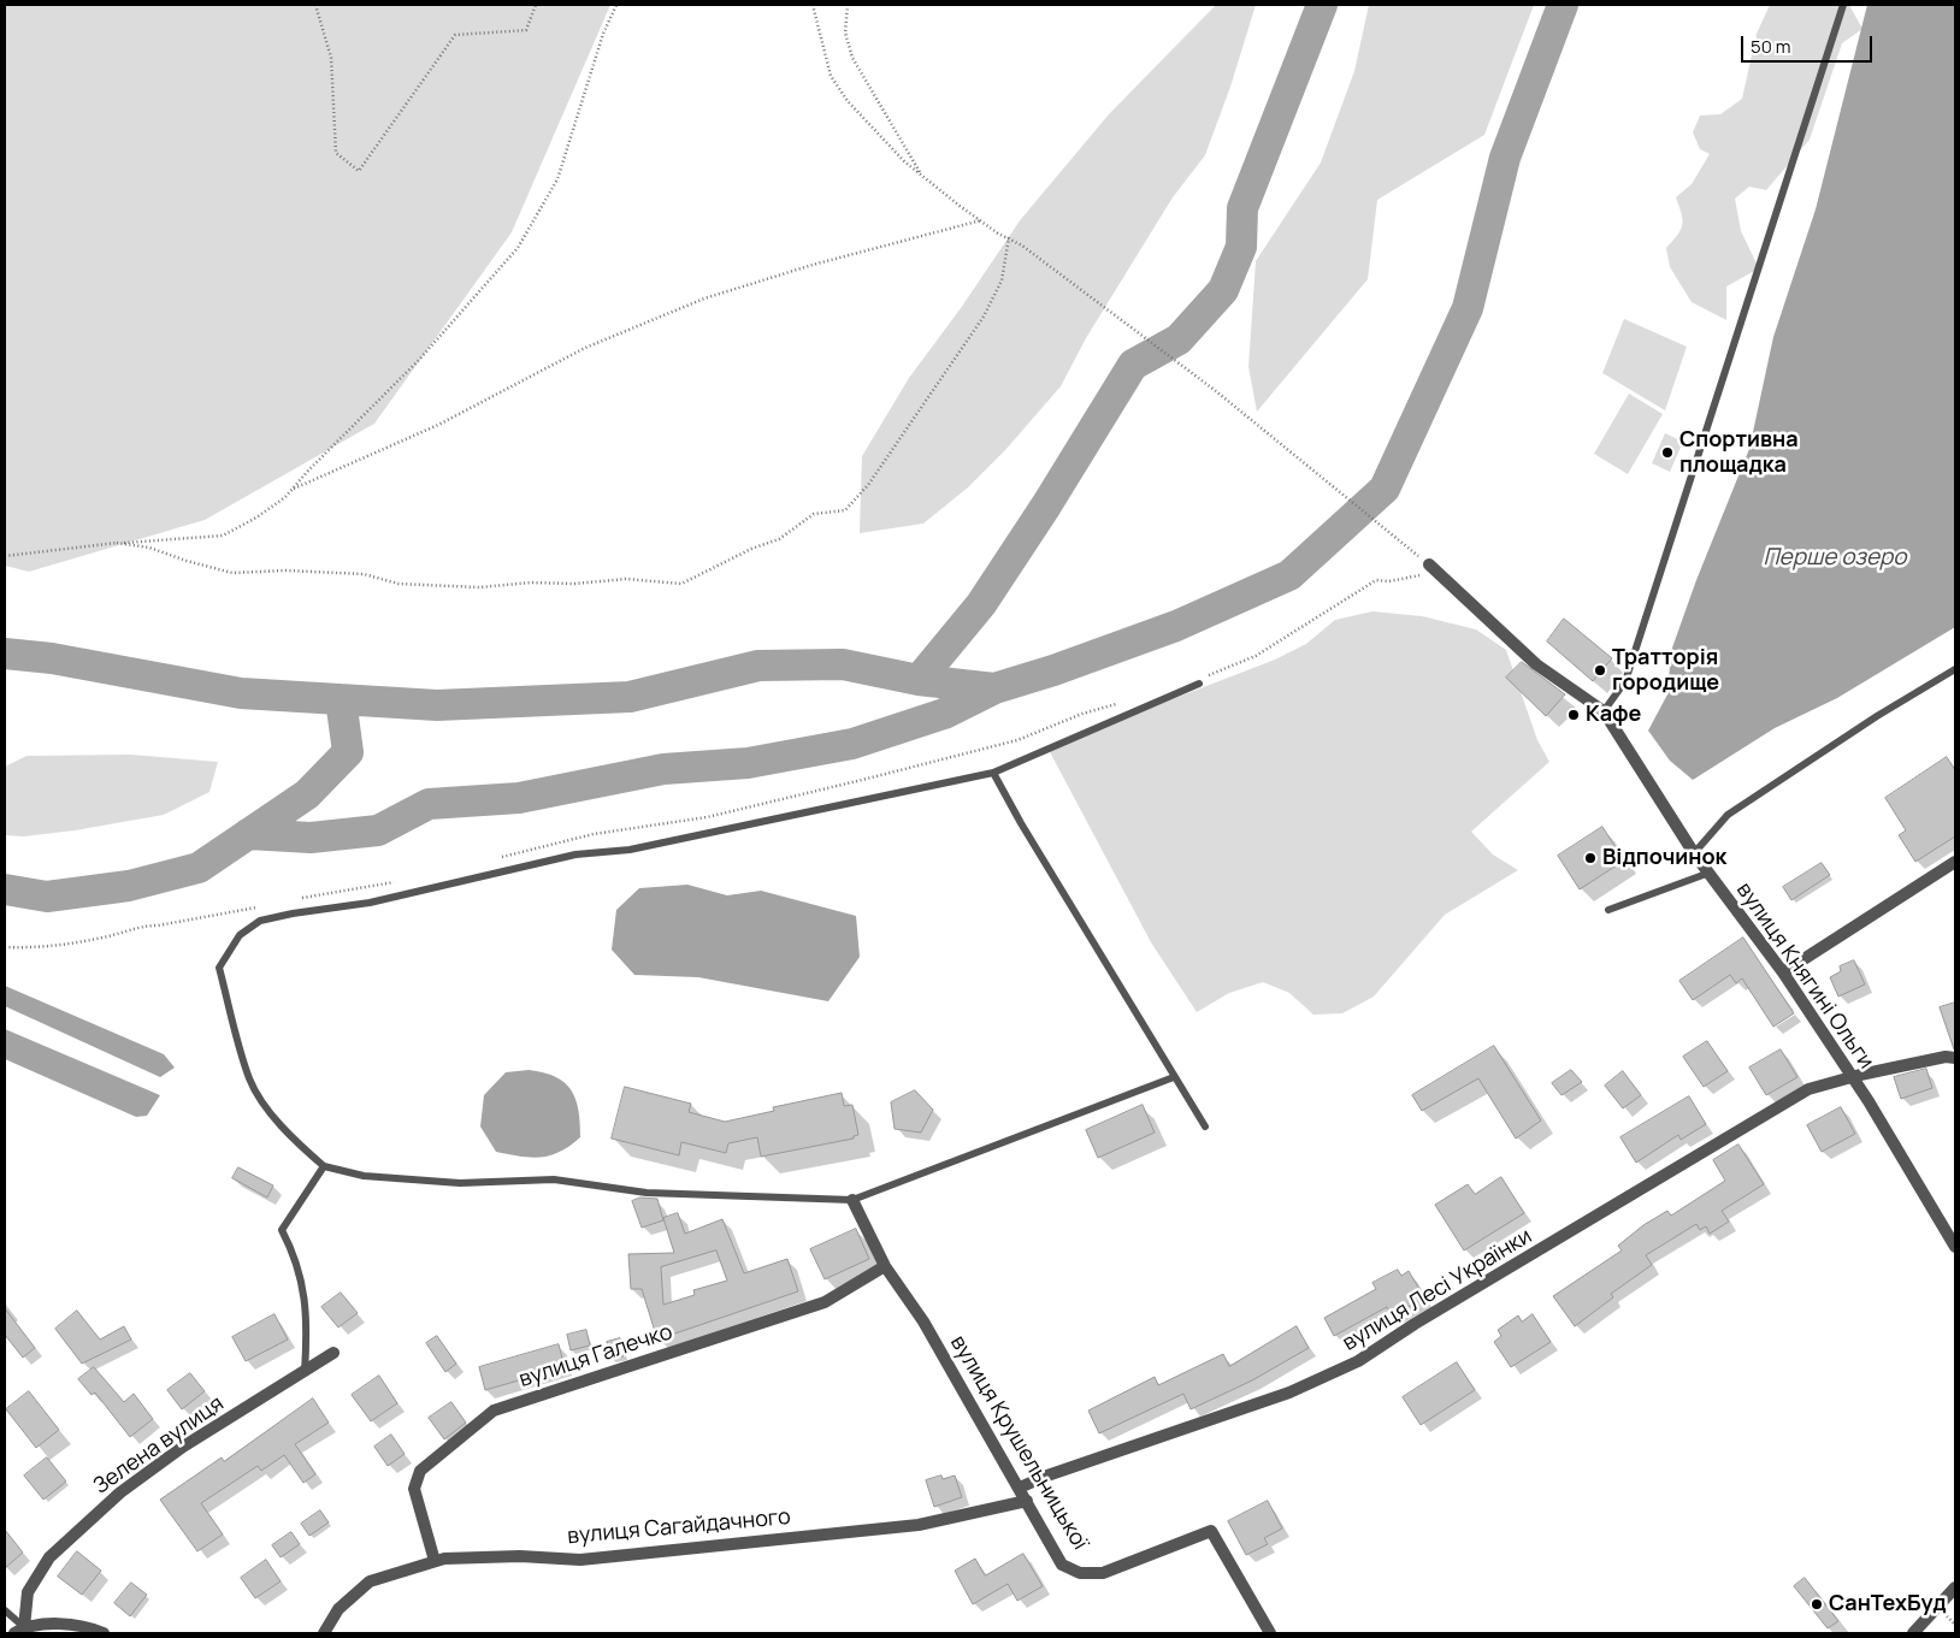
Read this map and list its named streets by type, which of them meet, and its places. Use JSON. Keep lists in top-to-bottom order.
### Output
{
  "streets": {
    "street": [
      "вулиця Княгині Ольги",
      "вулиця Лесі Українки",
      "вулиця Галечко",
      "вулиця Крушельницької",
      "Зелена вулиця",
      "вулиця Сагайдачного"
    ]
  },
  "crossings": [
    ["вулиця Княгині Ольги", "вулиця Лесі Українки"],
    ["вулиця Лесі Українки", "вулиця Крушельницької"],
    ["вулиця Галечко", "вулиця Крушельницької"],
    ["вулиця Галечко", "вулиця Сагайдачного"],
    ["вулиця Крушельницької", "вулиця Сагайдачного"]
  ],
  "water": ["Перше озеро"],
  "places": [
    "Спортивна площадка",
    "Тратторія городище",
    "Кафе",
    "Відпочинок",
    "СанТехБуд"
  ],
  "scale_bar": "50 m"
}
